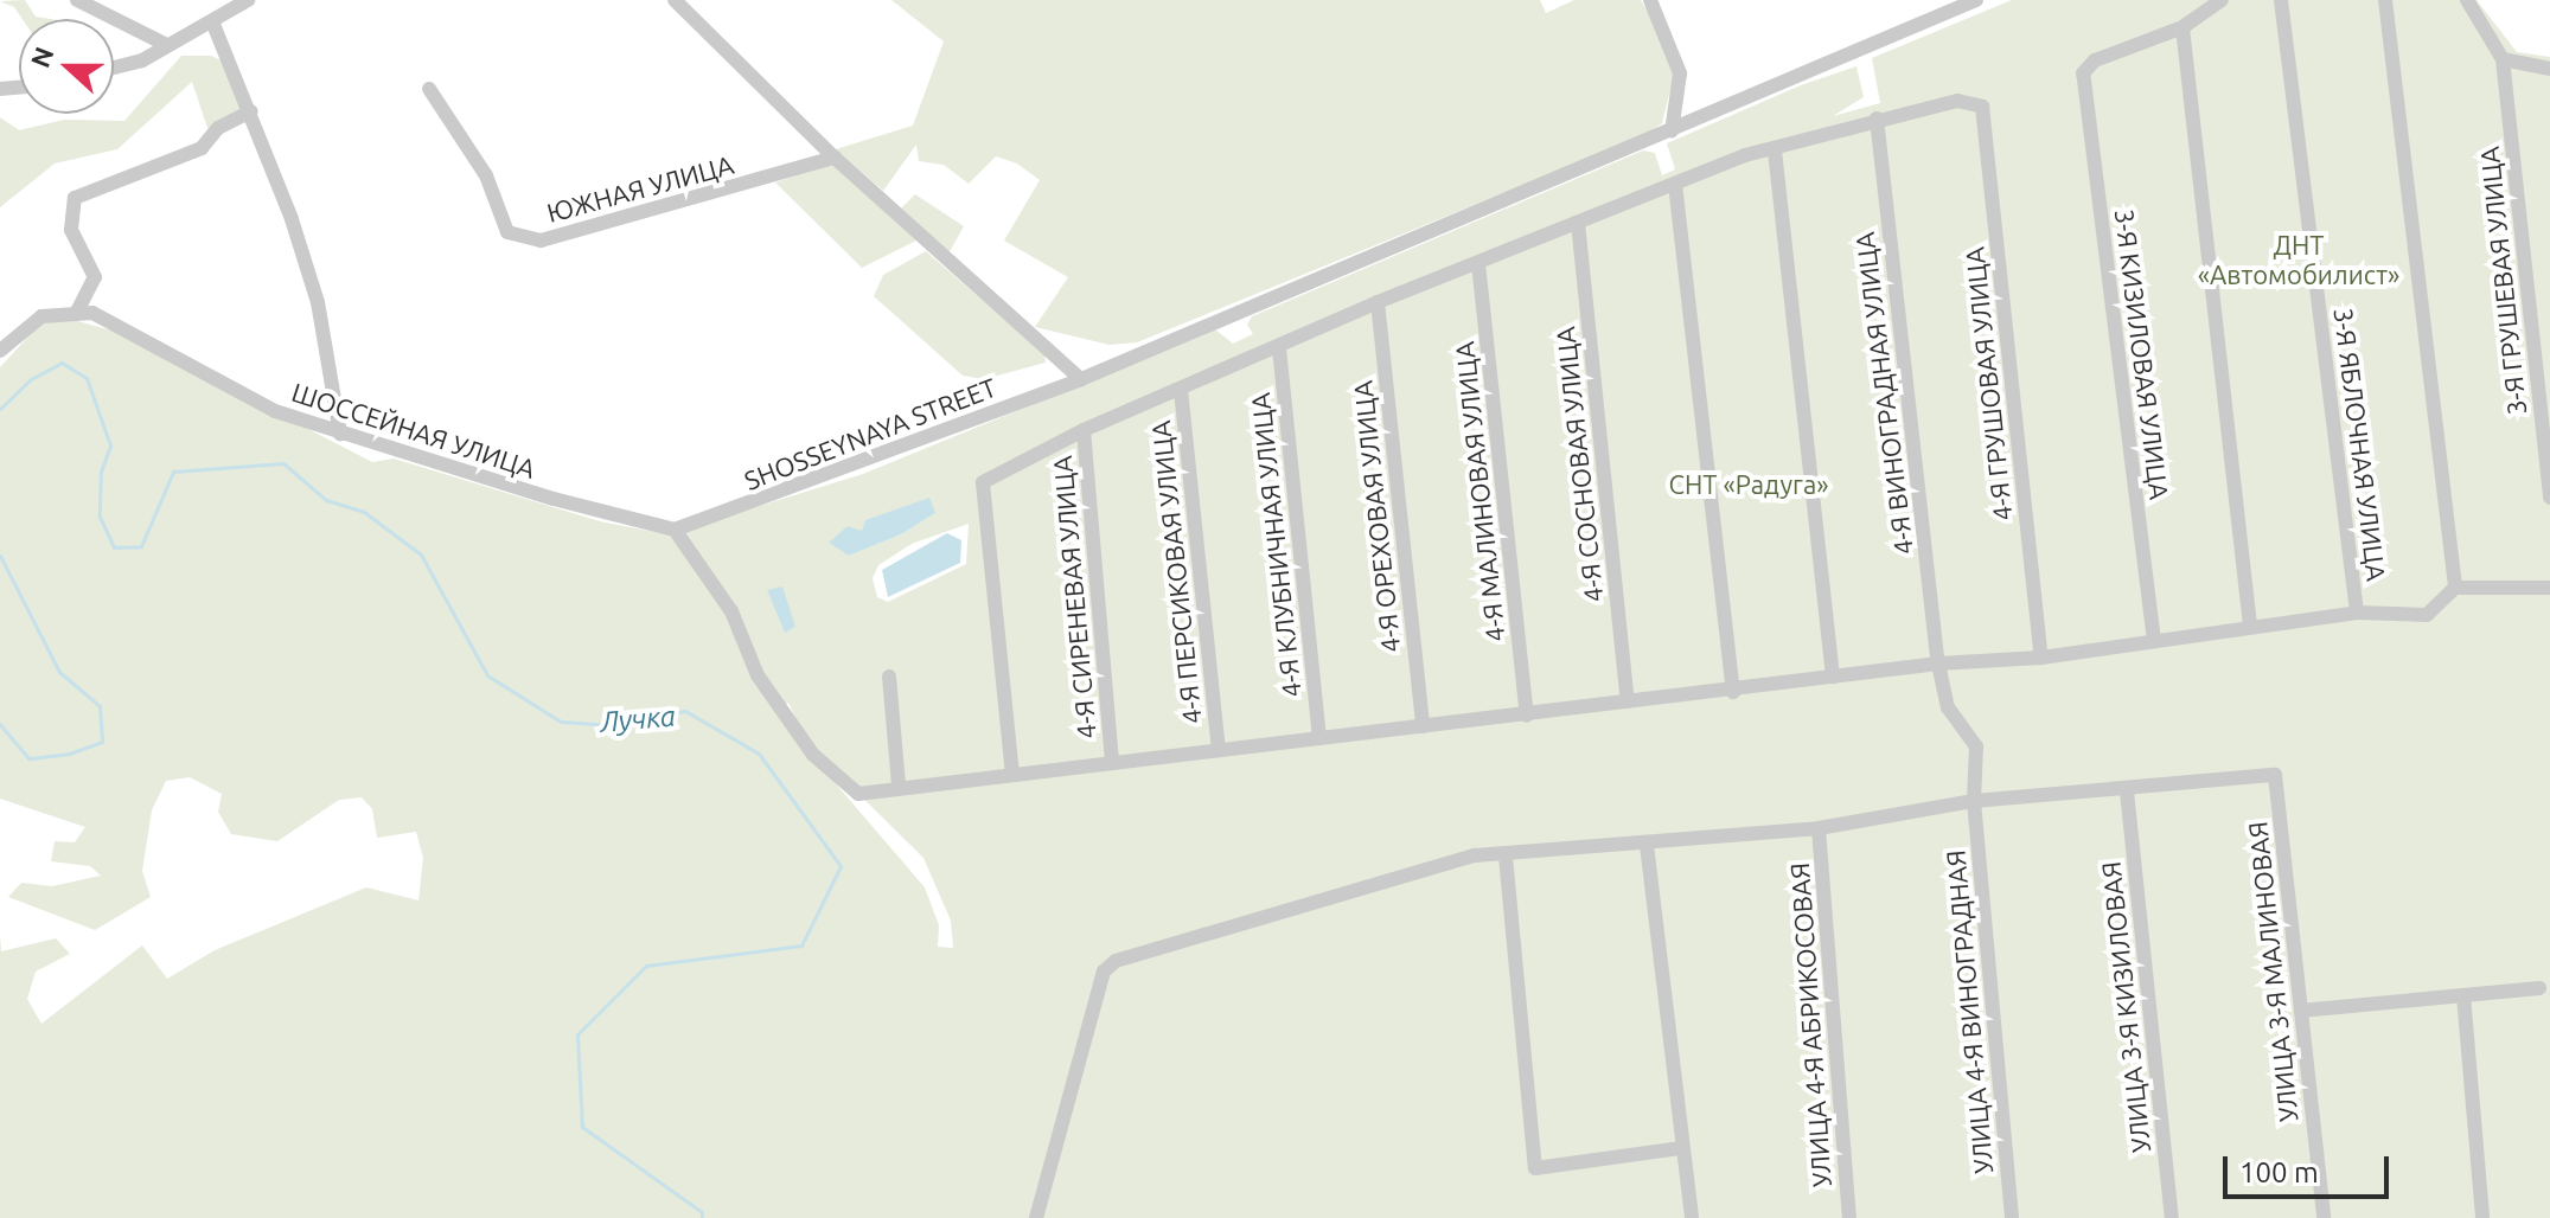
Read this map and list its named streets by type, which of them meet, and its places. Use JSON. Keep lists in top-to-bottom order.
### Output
{
  "streets": {
    "street": [
      "ЮЖНАЯ УЛИЦА",
      "3-Я ГРУШЕВАЯ УЛИЦА",
      "3-Я КИЗИЛОВАЯ УЛИЦА",
      "4-Я ГРУШОВАЯ УЛИЦА",
      "4-Я ВИНОГРАДНАЯ УЛИЦА",
      "ШОССЕЙНАЯ УЛИЦА",
      "SHOSSEYNAYA STREET",
      "3-Я ЯБЛОЧНАЯ УЛИЦА",
      "4-Я СОСНОВАЯ УЛИЦА",
      "4-Я МАЛИНОВАЯ УЛИЦА",
      "4-Я ОРЕХОВАЯ УЛИЦА",
      "4-Я КЛУБНИЧНАЯ УЛИЦА",
      "4-Я ПЕРСИКОВАЯ УЛИЦА",
      "4-Я СИРЕНЕВАЯ УЛИЦА",
      "УЛИЦА 3-Я МАЛИНОВАЯ",
      "УЛИЦА 3-Я КИЗИЛОВАЯ",
      "УЛИЦА 4-Я ВИНОГРАДНАЯ",
      "УЛИЦА 4-Я АБРИКОСОВАЯ"
    ]
  },
  "crossings": [
    ["4-Я ГРУШОВАЯ УЛИЦА", "4-Я ВИНОГРАДНАЯ УЛИЦА"],
    ["4-Я ВИНОГРАДНАЯ УЛИЦА", "УЛИЦА 4-Я ВИНОГРАДНАЯ"],
    ["ШОССЕЙНАЯ УЛИЦА", "SHOSSEYNAYA STREET"],
    ["УЛИЦА 3-Я МАЛИНОВАЯ", "УЛИЦА 3-Я КИЗИЛОВАЯ"]
  ],
  "water": ["Лучка"],
  "parks": ["ДНТ «Автомобилист»", "СНТ «Радуга»"],
  "scale_bar": "100 m",
  "north": "left"
}
